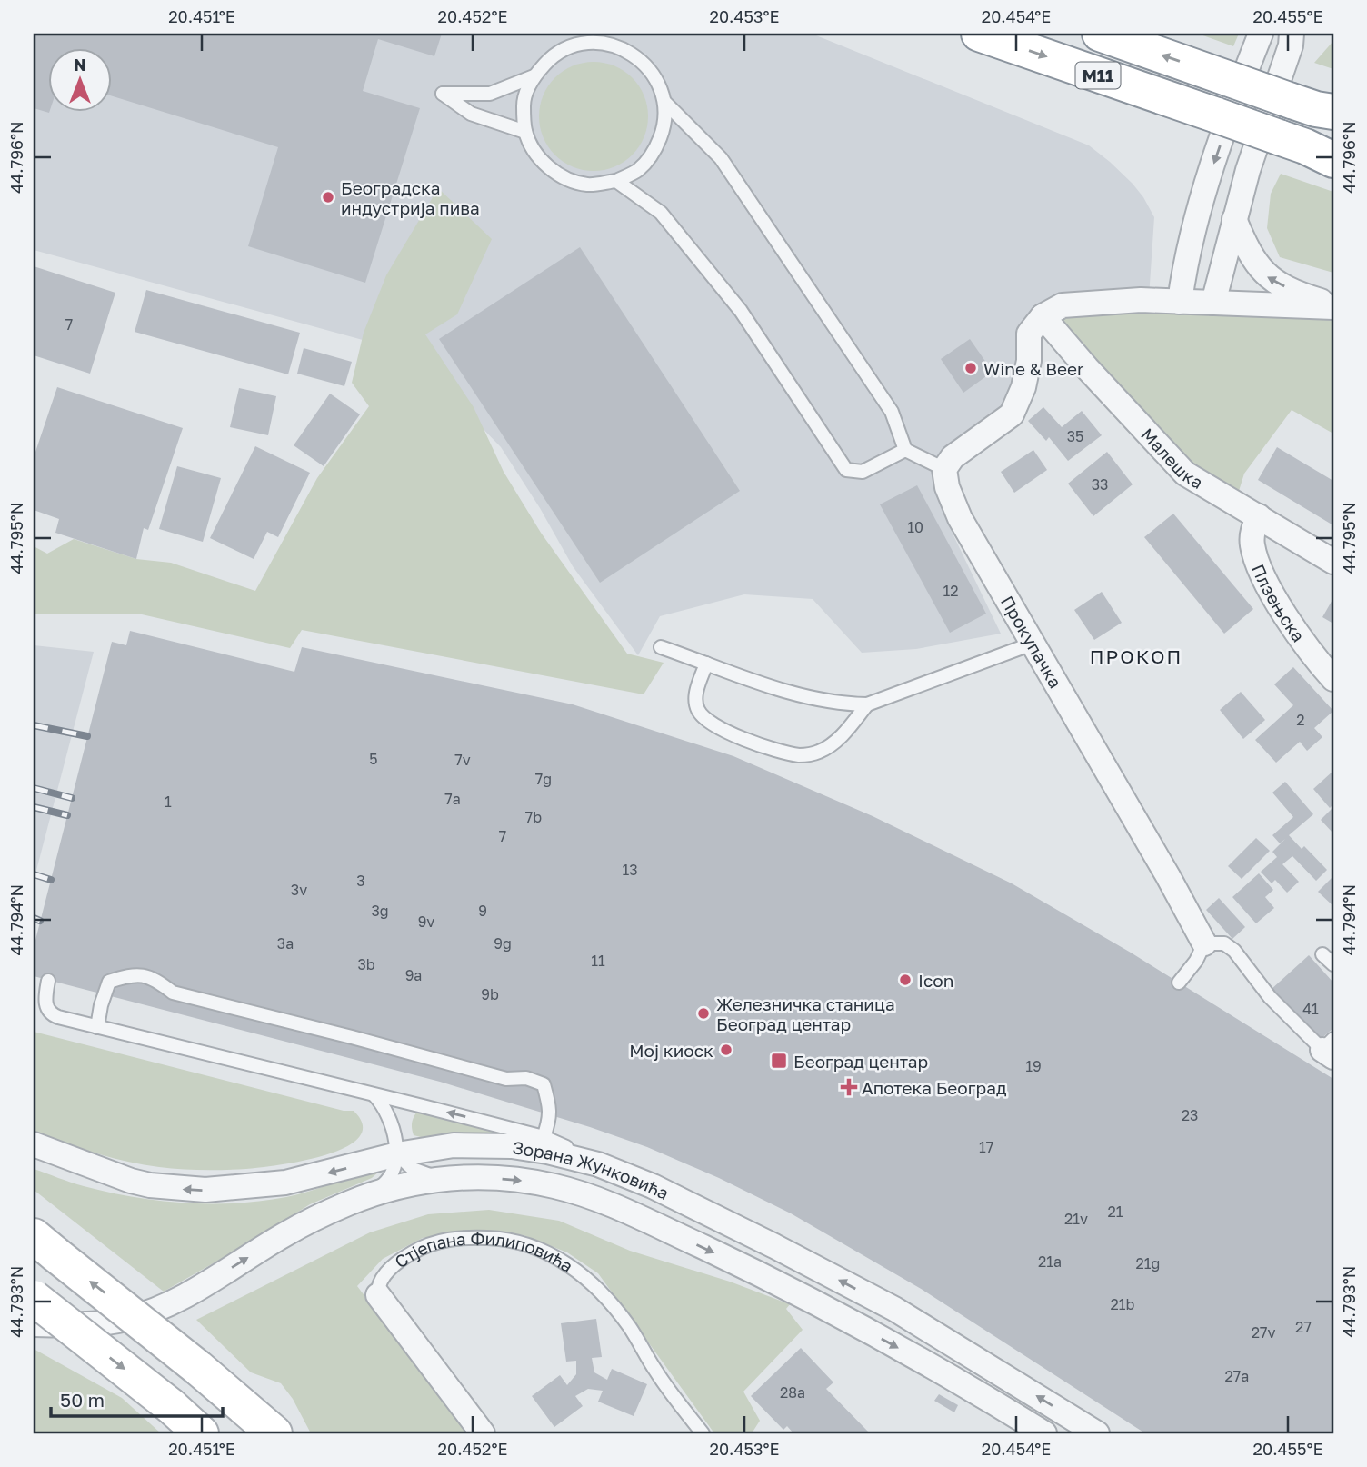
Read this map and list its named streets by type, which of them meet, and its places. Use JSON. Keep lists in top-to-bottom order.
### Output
{
  "streets": {
    "main road": ["M11"],
    "street": [
      "Малешка",
      "Плзењска",
      "Прокупачка",
      "Зорана Жунковића",
      "Стјепана Филиповића"
    ]
  },
  "crossings": [
    ["Малешка", "Плзењска"]
  ],
  "districts": ["ПРОКОП"],
  "places": {
    "other": [
      "Београдска индустрија пива",
      "Wine & Beer",
      "Icon",
      "Железничка станица Београд центар",
      "Мој киоск"
    ],
    "transit": ["Београд центар"],
    "health": ["Апотека Београд"]
  },
  "house_numbers": [
    "7",
    "35",
    "33",
    "10",
    "12",
    "2",
    "5",
    "7v",
    "7g",
    "7a",
    "1",
    "7b",
    "7",
    "13",
    "3",
    "3v",
    "3g",
    "9",
    "9v",
    "3a",
    "9g",
    "11",
    "3b",
    "9a",
    "9b",
    "41",
    "19",
    "23",
    "17",
    "21",
    "21v",
    "21a",
    "21g",
    "21b",
    "27",
    "27v",
    "27a",
    "28a"
  ],
  "scale_bar": "50 m",
  "north": "top",
  "coordinates": [
    "20.451°E",
    "20.452°E",
    "20.453°E",
    "20.454°E",
    "20.455°E",
    "44.796°N",
    "44.795°N",
    "44.794°N",
    "44.793°N"
  ]
}
